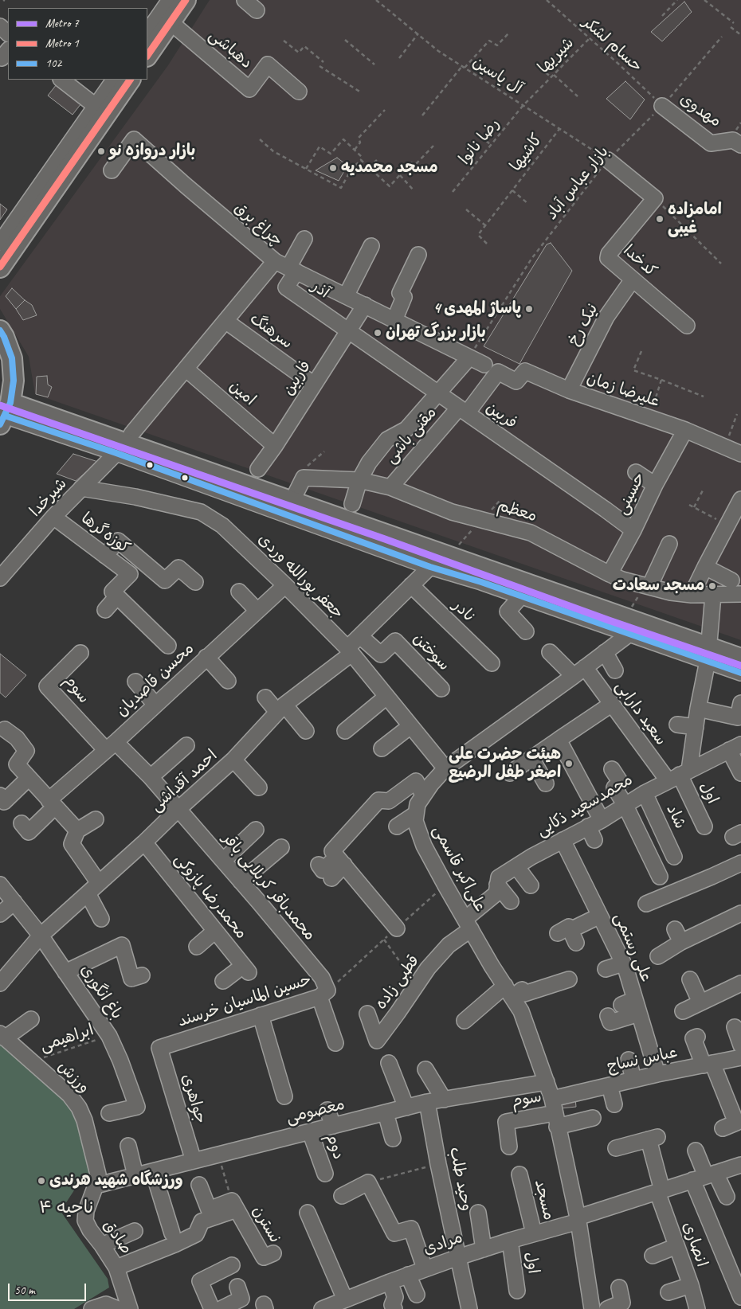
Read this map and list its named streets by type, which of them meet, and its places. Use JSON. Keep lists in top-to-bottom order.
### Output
{
  "streets": {
    "street": [
      "دهباشی",
      "مهدوی",
      "چراغ برق",
      "کدخدا",
      "آذر",
      "نیک رخ",
      "سرهنگ",
      "فاربین",
      "علیرضا زمان",
      "امین",
      "فربین",
      "مقنی باشی",
      "حسینی",
      "شیرخدا",
      "معظم",
      "کوزه‌گرها",
      "جعفر پورالله وردی",
      "نادر",
      "سوختن",
      "محسن قاصدیان",
      "سوم",
      "سعید دارابی",
      "احمد آقداشی",
      "اول",
      "محمدسعید ذکایی",
      "شاد",
      "علی‌اکبر قاسمی",
      "محمدباقر کربلایی باقر",
      "محمدرضا پازوکی",
      "علی رستمی",
      "قطبی زاده",
      "باغ انگوری",
      "حسین الماسیان خرسند",
      "عباس نساج",
      "ورزش",
      "جواهری",
      "معصومی",
      "دوم",
      "وحید طلب",
      "مسجد",
      "نسترن",
      "صادق",
      "مرادی",
      "انصاری"
    ],
    "path": [
      "حسام لشکر",
      "شیریها",
      "آل یاسین",
      "رضا نانوا",
      "کاشیها",
      "بازار عباس آباد",
      "ابراهیمی"
    ]
  },
  "crossings": [
    ["حسام لشکر", "شیریها"],
    ["حسام لشکر", "مهدوی"],
    ["حسام لشکر", "بازار عباس آباد"],
    ["شیریها", "آل یاسین"],
    ["شیریها", "رضا نانوا"],
    ["آل یاسین", "رضا نانوا"],
    ["آل یاسین", "کاشیها"],
    ["آل یاسین", "بازار عباس آباد"],
    ["مهدوی", "بازار عباس آباد"],
    ["چراغ برق", "سرهنگ"],
    ["چراغ برق", "امین"],
    ["چراغ برق", "شیرخدا"],
    ["کدخدا", "نیک رخ"],
    ["آذر", "فاربین"],
    ["آذر", "فربین"],
    ["نیک رخ", "علیرضا زمان"],
    ["سرهنگ", "فاربین"],
    ["فاربین", "امین"],
    ["فاربین", "فربین"],
    ["علیرضا زمان", "مقنی باشی"],
    ["علیرضا زمان", "حسینی"],
    ["فربین", "مقنی باشی"],
    ["فربین", "حسینی"],
    ["مقنی باشی", "معظم"],
    ["حسینی", "معظم"],
    ["شیرخدا", "کوزه‌گرها"],
    ["شیرخدا", "جعفر پورالله وردی"],
    ["جعفر پورالله وردی", "محسن قاصدیان"],
    ["جعفر پورالله وردی", "احمد آقداشی"],
    ["جعفر پورالله وردی", "علی‌اکبر قاسمی"],
    ["نادر", "احمد آقداشی"],
    ["سوختن", "احمد آقداشی"],
    ["محسن قاصدیان", "سوم"],
    ["محسن قاصدیان", "محمدباقر کربلایی باقر"],
    ["سوم", "علی‌اکبر قاسمی"],
    ["سوم", "محمدباقر کربلایی باقر"],
    ["سوم", "عباس نساج"],
    ["سعید دارابی", "اول"],
    ["سعید دارابی", "محمدسعید ذکایی"],
    ["سعید دارابی", "علی‌اکبر قاسمی"],
    ["احمد آقداشی", "محمدباقر کربلایی باقر"],
    ["احمد آقداشی", "محمدرضا پازوکی"],
    ["احمد آقداشی", "باغ انگوری"],
    ["اول", "محمدسعید ذکایی"],
    ["اول", "مرادی"],
    ["محمدسعید ذکایی", "شاد"],
    ["محمدسعید ذکایی", "علی‌اکبر قاسمی"],
    ["محمدسعید ذکایی", "علی رستمی"],
    ["محمدسعید ذکایی", "قطبی زاده"],
    ["علی‌اکبر قاسمی", "قطبی زاده"],
    ["علی‌اکبر قاسمی", "حسین الماسیان خرسند"],
    ["علی‌اکبر قاسمی", "عباس نساج"],
    ["علی‌اکبر قاسمی", "معصومی"],
    ["علی‌اکبر قاسمی", "مرادی"],
    ["محمدباقر کربلایی باقر", "حسین الماسیان خرسند"],
    ["علی رستمی", "عباس نساج"],
    ["باغ انگوری", "ابراهیمی"],
    ["حسین الماسیان خرسند", "جواهری"],
    ["ابراهیمی", "ورزش"],
    ["ورزش", "معصومی"],
    ["ورزش", "صادق"],
    ["جواهری", "معصومی"],
    ["معصومی", "دوم"],
    ["معصومی", "وحید طلب"],
    ["معصومی", "نسترن"],
    ["معصومی", "صادق"],
    ["وحید طلب", "مرادی"],
    ["مسجد", "مرادی"],
    ["مرادی", "انصاری"]
  ],
  "districts": ["ناحیه ۴"],
  "places": [
    "بازار دروازه نو",
    "مسجد محمدیه",
    "امامزاده غیبی",
    "پاساژ المهدی 4",
    "بازار بزرگ تهران",
    "مسجد سعادت",
    "هیئت حضرت علی اصغر طفل الرضیع",
    "ورزشگاه شهید هرندی"
  ],
  "lines": ["metro line 1", "transit line 102", "metro line 7"],
  "legend": ["Metro 7", "Metro 1", "102"],
  "scale_bar": "50 m"
}
